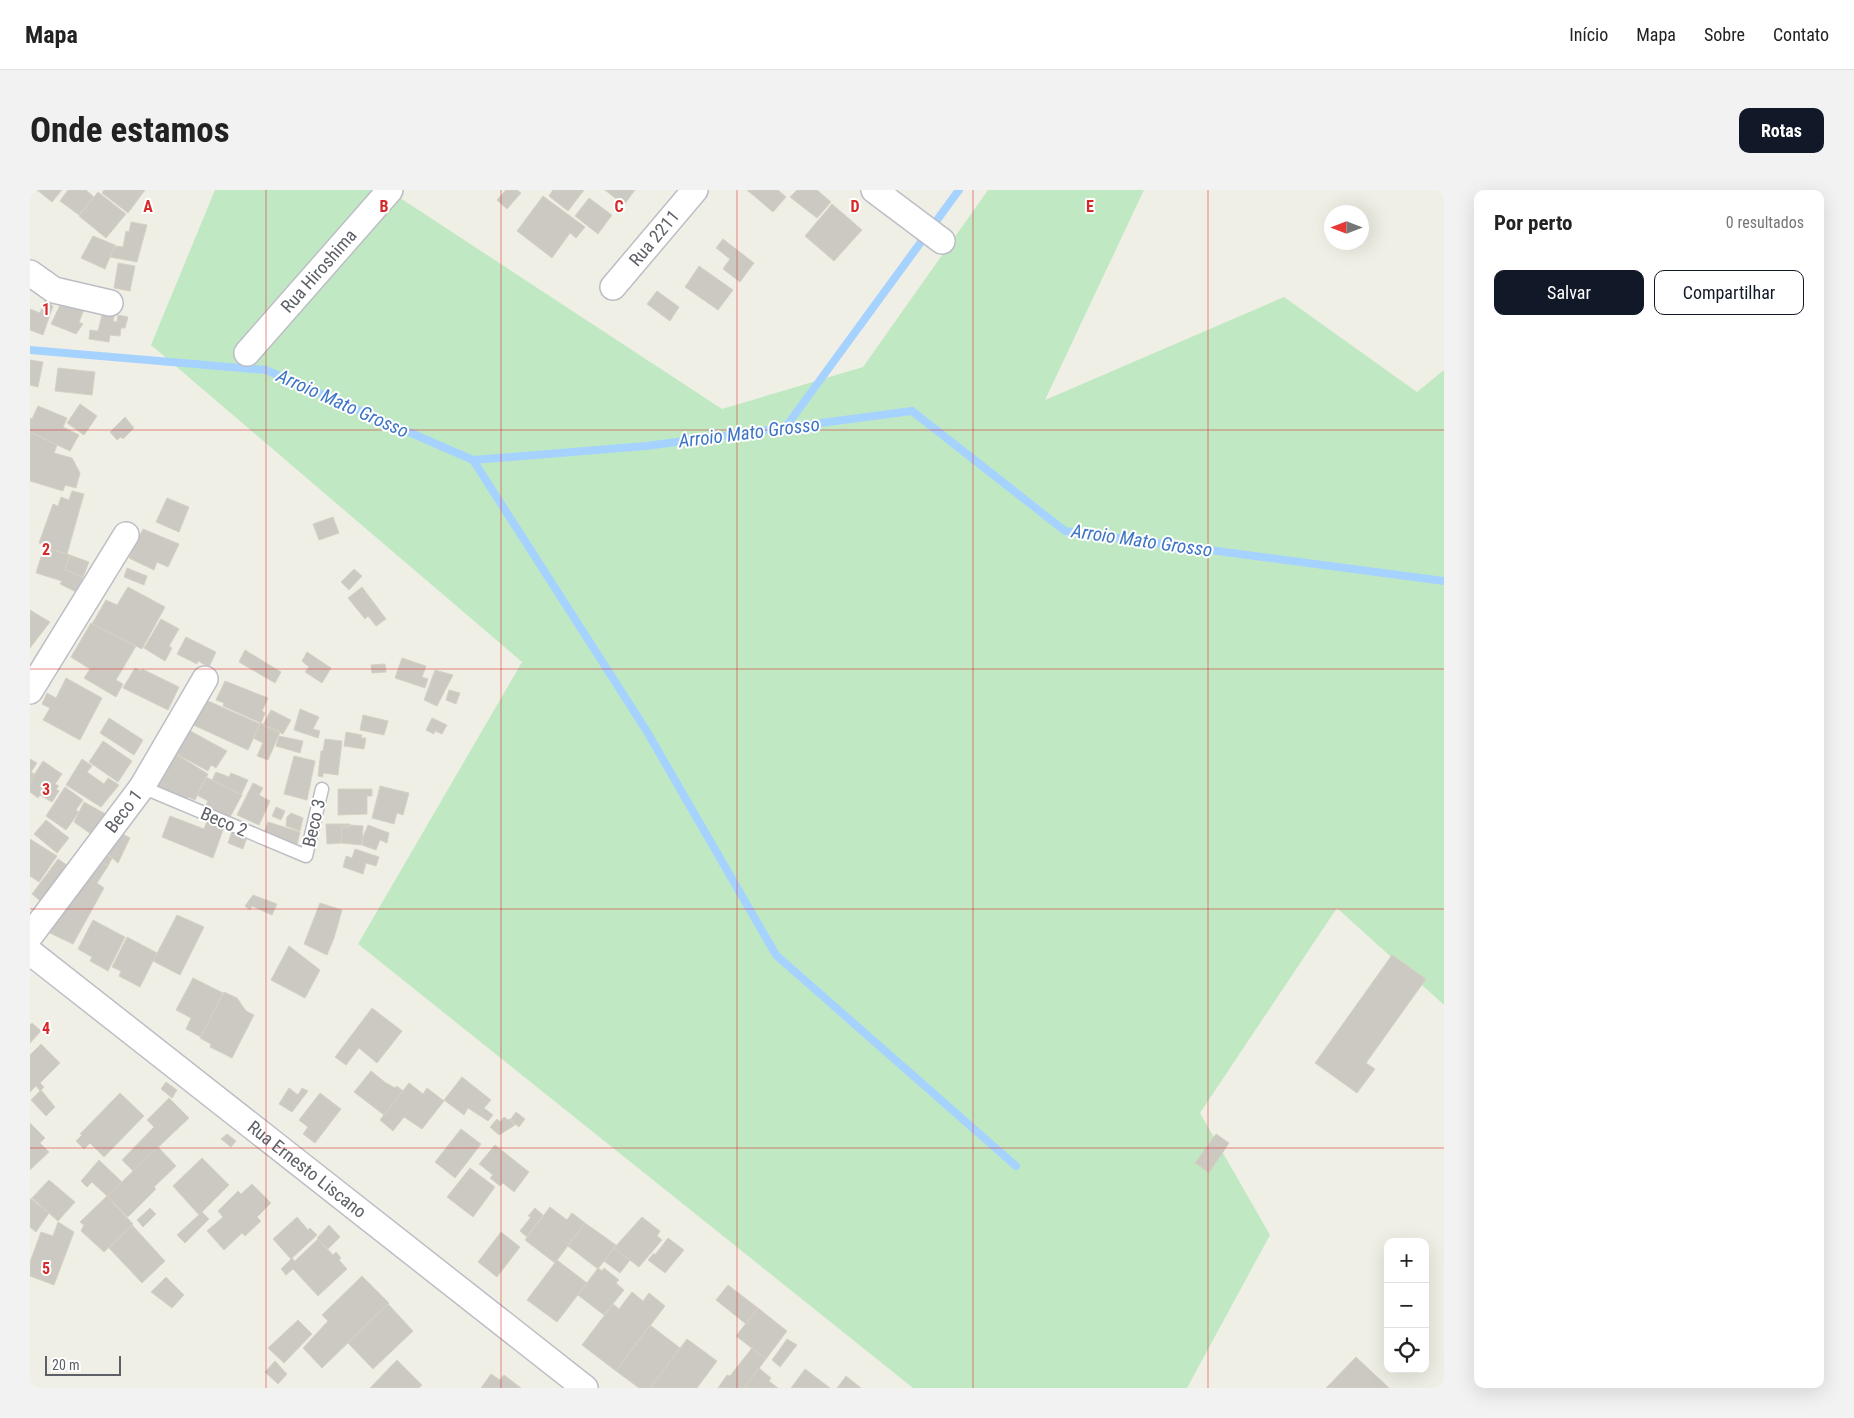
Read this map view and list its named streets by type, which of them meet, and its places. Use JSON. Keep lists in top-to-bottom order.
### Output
{
  "streets": {
    "street": [
      "Rua 2211",
      "Rua Hiroshima",
      "Beco 1",
      "Rua Ernesto Liscano"
    ],
    "lane": ["Beco 2", "Beco 3"]
  },
  "crossings": [
    ["Beco 1", "Beco 2"],
    ["Beco 2", "Beco 3"]
  ],
  "water": ["Arroio Mato Grosso"],
  "scale_bar": "20 m",
  "north": "left",
  "page": {
    "header": "Mapa",
    "nav": [
      "Início",
      "Mapa",
      "Sobre",
      "Contato"
    ],
    "buttons": [
      "Rotas",
      ["Salvar", "Compartilhar"]
    ],
    "title": "Onde estamos",
    "heading": ["Por perto", "0 resultados"],
    "map_buttons": ["+", "−"],
    "scale": "20 m"
  },
  "grid": {
    "columns": [
      "A",
      "B",
      "C",
      "D",
      "E"
    ],
    "rows": [
      "1",
      "2",
      "3",
      "4",
      "5"
    ]
  }
}
